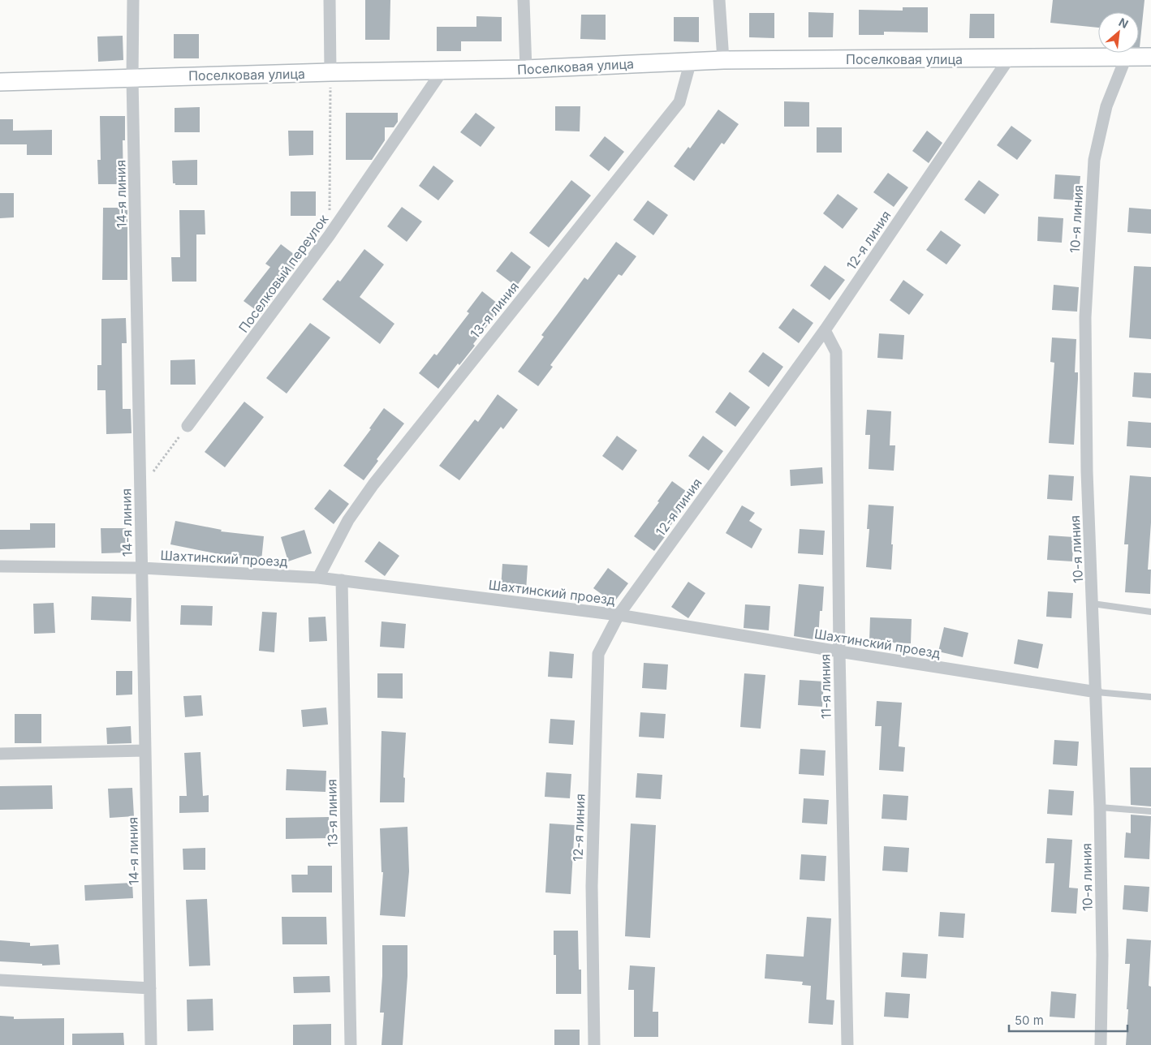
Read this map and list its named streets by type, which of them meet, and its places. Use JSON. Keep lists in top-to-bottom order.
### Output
{
  "streets": {
    "street": [
      "Поселковая улица",
      "14-я линия",
      "10-я линия",
      "12-я линия",
      "Поселковый переулок",
      "13-я линия",
      "Шахтинский проезд",
      "11-я линия"
    ]
  },
  "crossings": [
    ["Поселковая улица", "14-я линия"],
    ["Поселковая улица", "10-я линия"],
    ["Поселковая улица", "12-я линия"],
    ["Поселковая улица", "Поселковый переулок"],
    ["Поселковая улица", "13-я линия"],
    ["14-я линия", "Шахтинский проезд"],
    ["10-я линия", "Шахтинский проезд"],
    ["12-я линия", "Шахтинский проезд"],
    ["12-я линия", "11-я линия"],
    ["13-я линия", "Шахтинский проезд"],
    ["Шахтинский проезд", "11-я линия"]
  ],
  "scale_bar": "50 m",
  "north": "top right"
}
